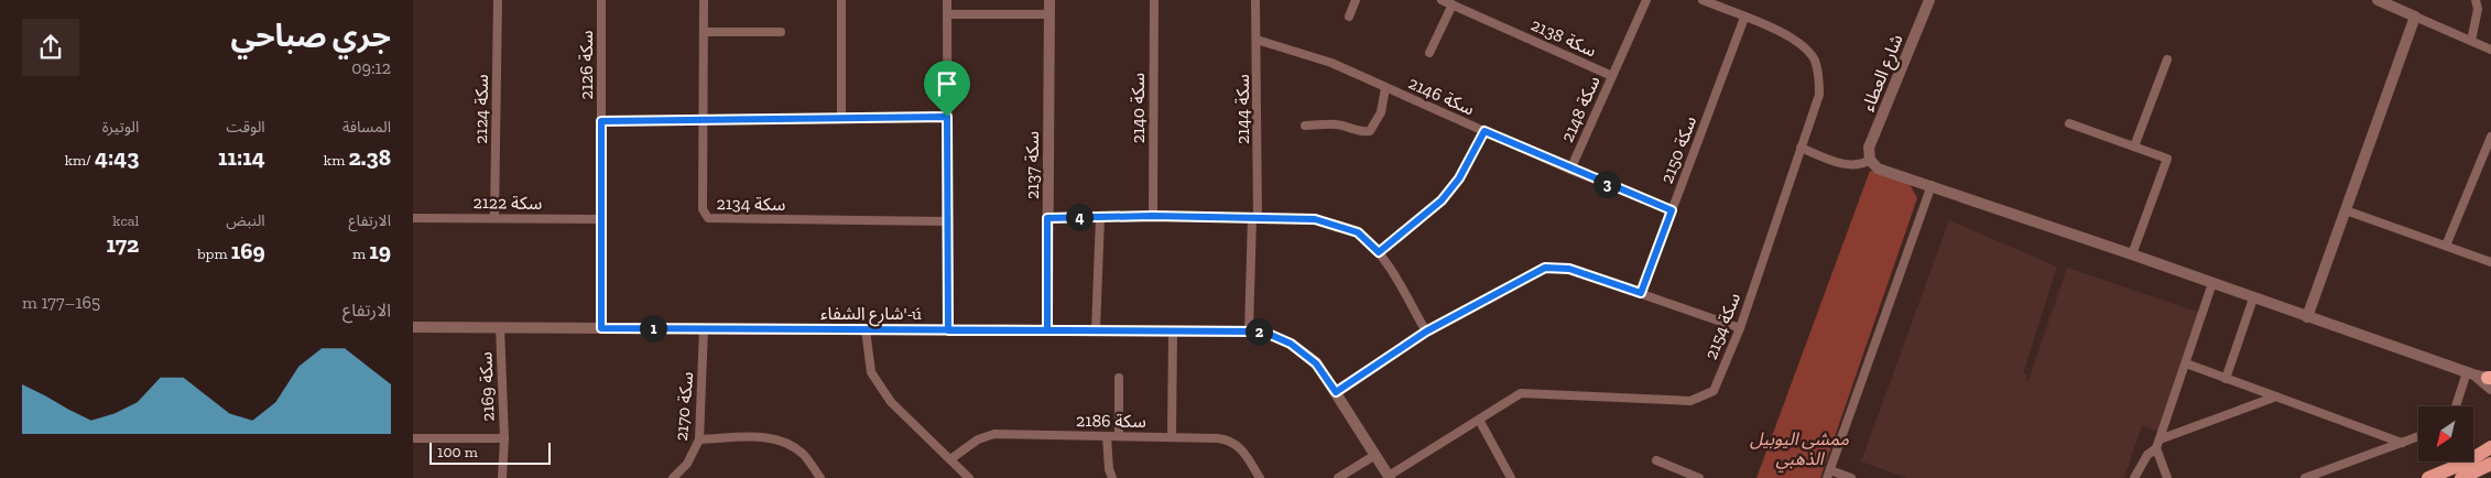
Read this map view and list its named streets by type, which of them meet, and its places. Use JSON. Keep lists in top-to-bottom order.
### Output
{
  "streets": {
    "street": [
      "سكة 2138",
      "سكة 2126",
      "شارع العطاء",
      "سكة 2146",
      "سكة 2140",
      "سكة 2124",
      "سكة 2144",
      "سكة 2148",
      "سكة 2150",
      "سكة 2137",
      "سكة 2122",
      "سكة 2134",
      "شارع الشفاء'-ú",
      "سكة 2154",
      "سكة 2169",
      "سكة 2170",
      "سكة 2186"
    ]
  },
  "crossings": [
    ["سكة 2138", "سكة 2148"],
    ["سكة 2126", "سكة 2122"],
    ["سكة 2126", "شارع الشفاء'-ú"],
    ["سكة 2146", "سكة 2144"],
    ["سكة 2146", "سكة 2148"],
    ["سكة 2146", "سكة 2150"],
    ["سكة 2124", "سكة 2122"],
    ["سكة 2144", "شارع الشفاء'-ú"],
    ["سكة 2150", "سكة 2154"],
    ["سكة 2137", "شارع الشفاء'-ú"],
    ["شارع الشفاء'-ú", "سكة 2154"],
    ["شارع الشفاء'-ú", "سكة 2169"],
    ["شارع الشفاء'-ú", "سكة 2170"]
  ],
  "parks": ["ممشى اليوبيل الذهبي"],
  "scale_bar": "100 m",
  "north": "bottom left",
  "page": {
    "heading": ["جري صباحي", "09:12"],
    "stats": [
      ["المسافة", "2.38 km"],
      ["الوقت", "11:14"],
      ["الوتيرة", "4:43 /km"],
      ["الارتفاع", "19 m"],
      ["النبض", "169 bpm"],
      ["kcal", "172"]
    ],
    "pins": [
      "3",
      "4",
      "1",
      "2"
    ],
    "chart": ["الارتفاع", "165–177 m"],
    "scale": "100 m"
  }
}
